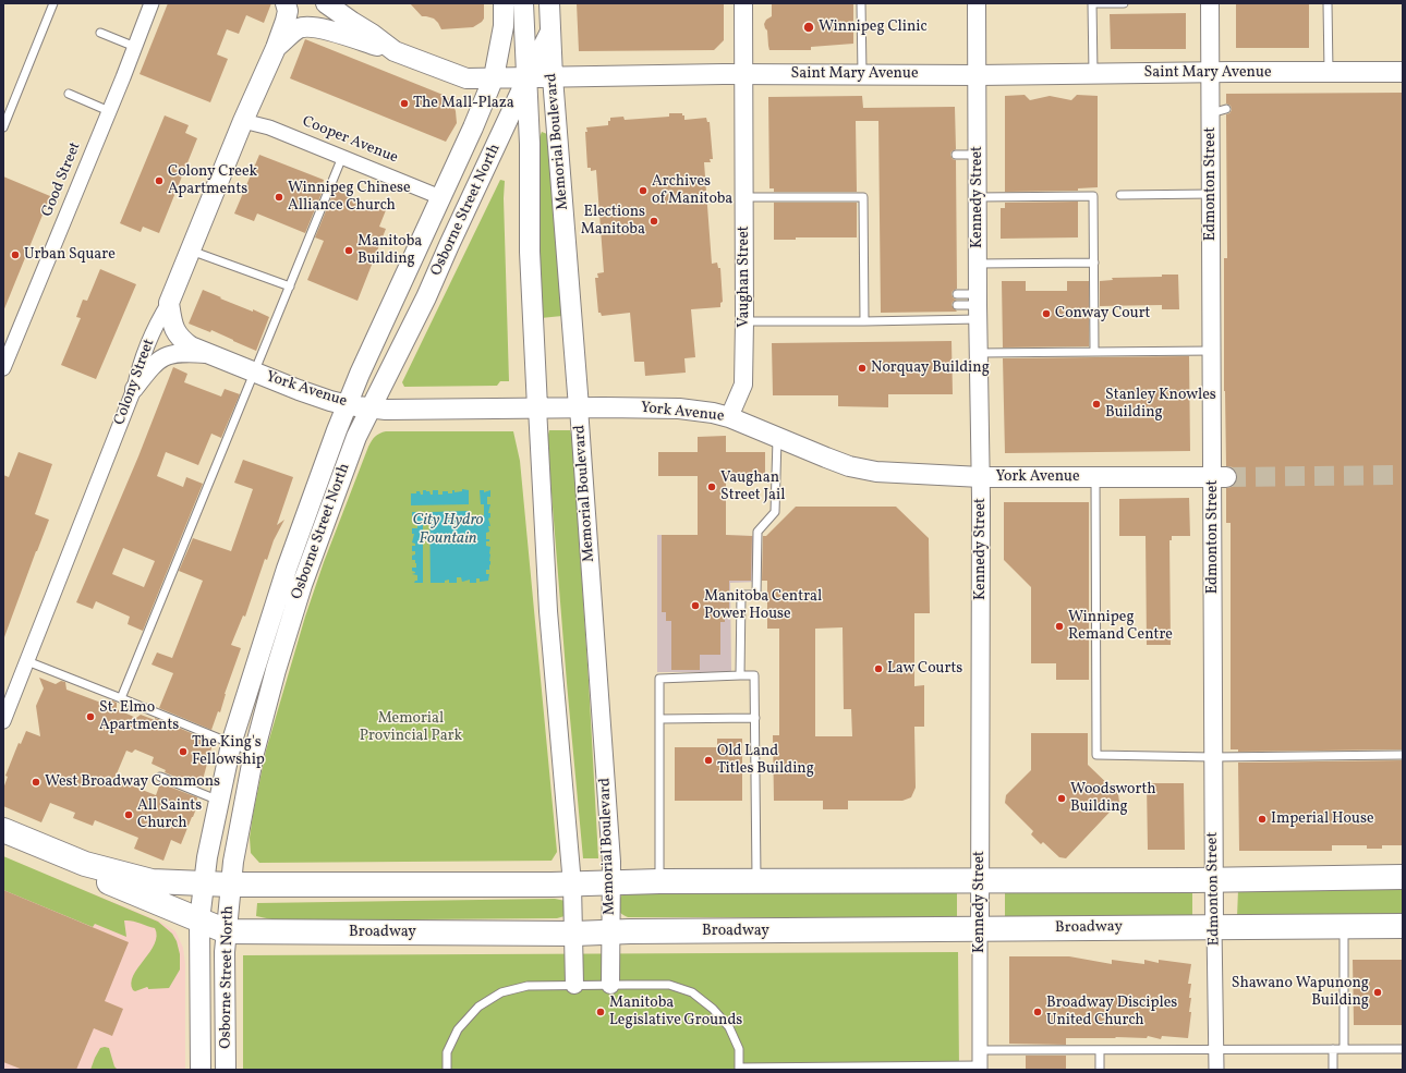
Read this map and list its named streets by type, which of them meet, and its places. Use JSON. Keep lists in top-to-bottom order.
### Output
{
  "streets": {
    "highway": ["Broadway"],
    "main road": [
      "Saint Mary Avenue",
      "Memorial Boulevard",
      "Osborne Street North",
      "Colony Street",
      "York Avenue"
    ],
    "street": [
      "Cooper Avenue",
      "Good Street",
      "Edmonton Street",
      "Kennedy Street",
      "Vaughan Street"
    ]
  },
  "crossings": [
    ["Saint Mary Avenue", "Memorial Boulevard"],
    ["Saint Mary Avenue", "Edmonton Street"],
    ["Saint Mary Avenue", "Kennedy Street"],
    ["Saint Mary Avenue", "Osborne Street North"],
    ["Saint Mary Avenue", "Vaughan Street"],
    ["Saint Mary Avenue", "Colony Street"],
    ["Cooper Avenue", "Osborne Street North"],
    ["Cooper Avenue", "Colony Street"],
    ["Memorial Boulevard", "Osborne Street North"],
    ["Memorial Boulevard", "York Avenue"],
    ["Memorial Boulevard", "Broadway"],
    ["Edmonton Street", "York Avenue"],
    ["Edmonton Street", "Broadway"],
    ["Kennedy Street", "York Avenue"],
    ["Kennedy Street", "Broadway"],
    ["Osborne Street North", "York Avenue"],
    ["Osborne Street North", "Broadway"],
    ["Vaughan Street", "York Avenue"],
    ["Colony Street", "York Avenue"]
  ],
  "water": ["City Hydro Fountain"],
  "parks": ["Memorial Provincial Park"],
  "places": [
    "Winnipeg Clinic",
    "The Mall-Plaza",
    "Colony Creek Apartments",
    "Archives of Manitoba",
    "Winnipeg Chinese Alliance Church",
    "Elections Manitoba",
    "Manitoba Building",
    "Urban Square",
    "Conway Court",
    "Norquay Building",
    "Stanley Knowles Building",
    "Vaughan Street Jail",
    "Manitoba Central Power House",
    "Winnipeg Remand Centre",
    "Law Courts",
    "St. Elmo Apartments",
    "The King's Fellowship",
    "Old Land Titles Building",
    "West Broadway Commons",
    "Woodsworth Building",
    "All Saints Church",
    "Imperial House",
    "Shawano Wapunong Building",
    "Manitoba Legislative Grounds",
    "Broadway Disciples United Church"
  ]
}
